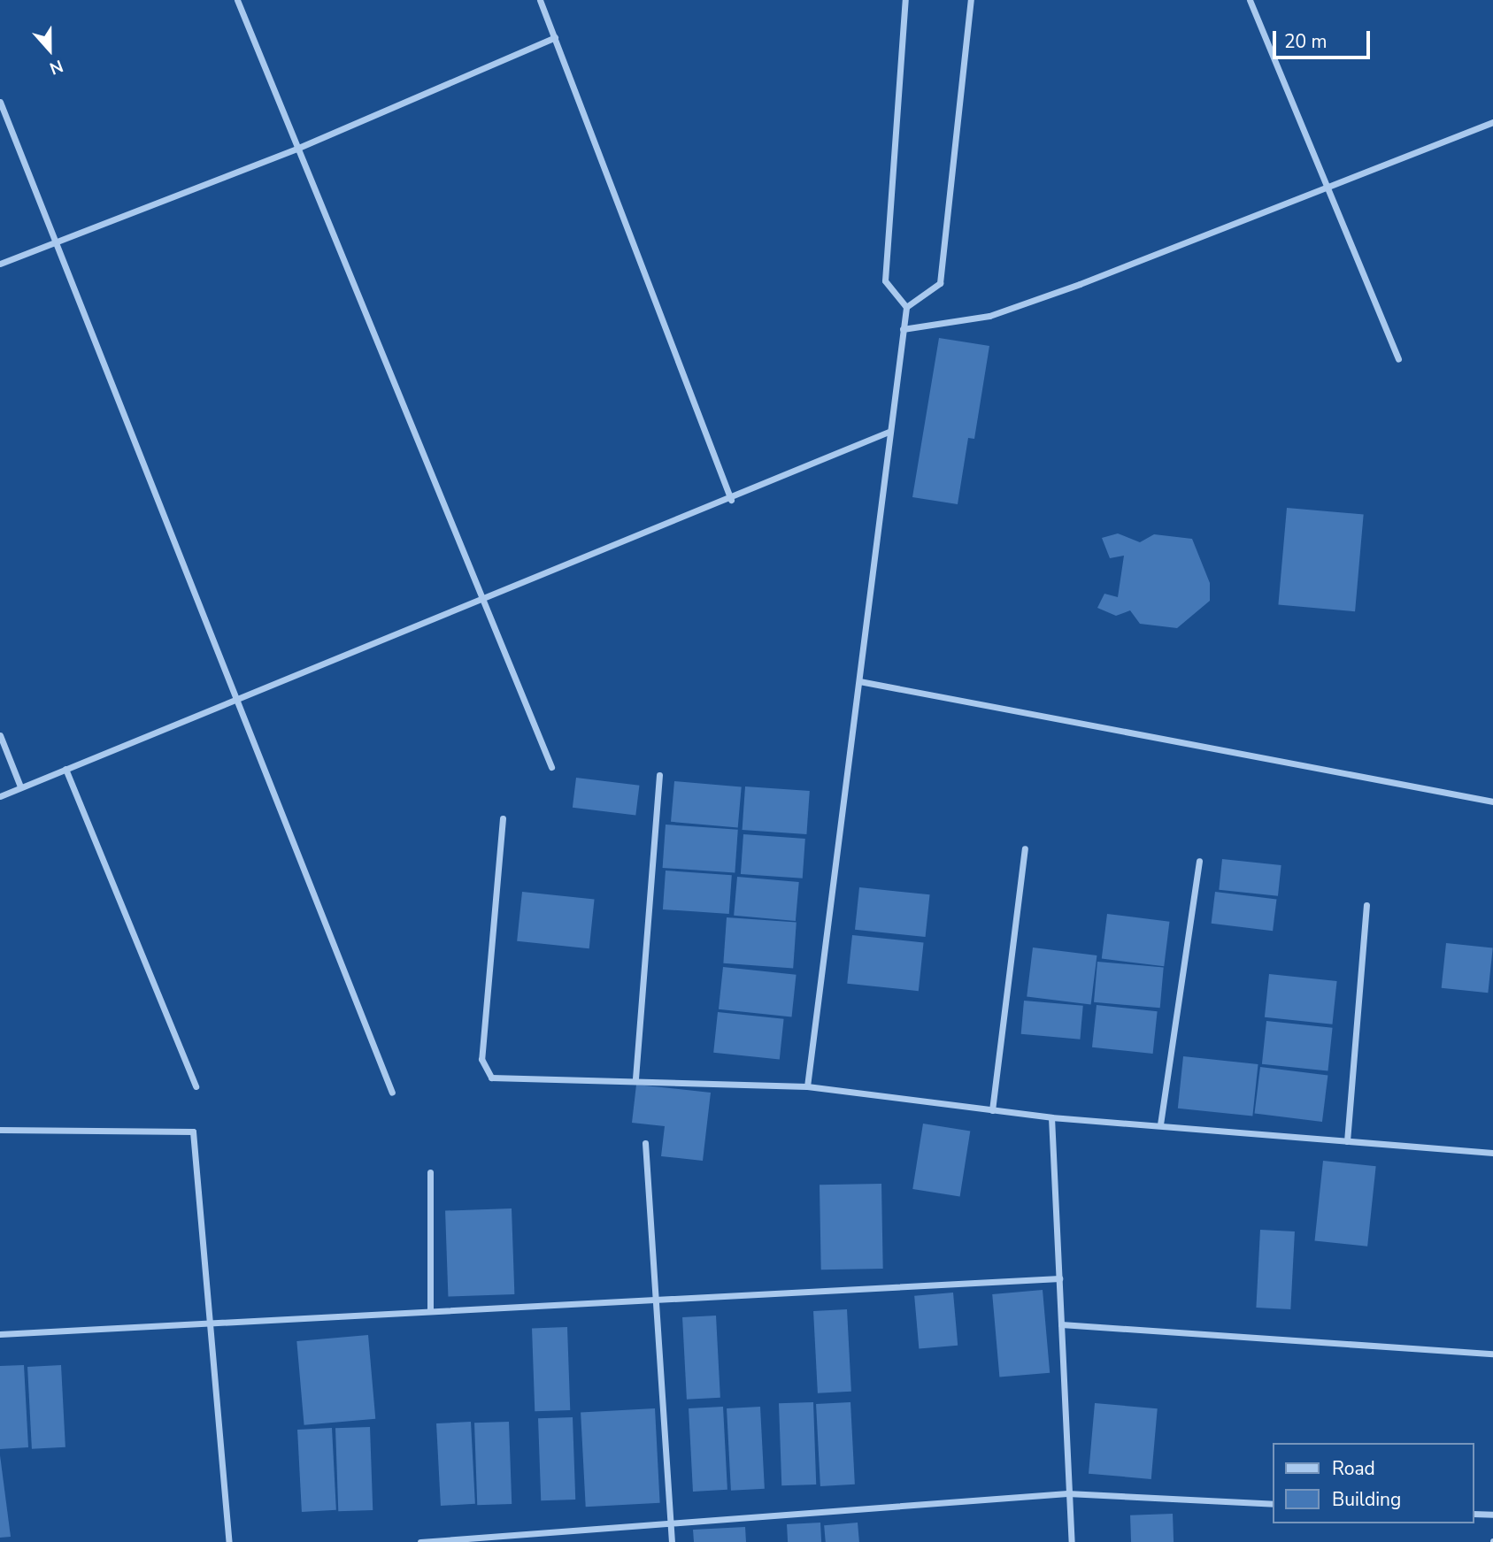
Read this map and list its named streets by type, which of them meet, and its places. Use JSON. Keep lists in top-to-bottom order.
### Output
{
  "legend": ["Road", "Building"],
  "scale_bar": "20 m",
  "north": "bottom"
}
